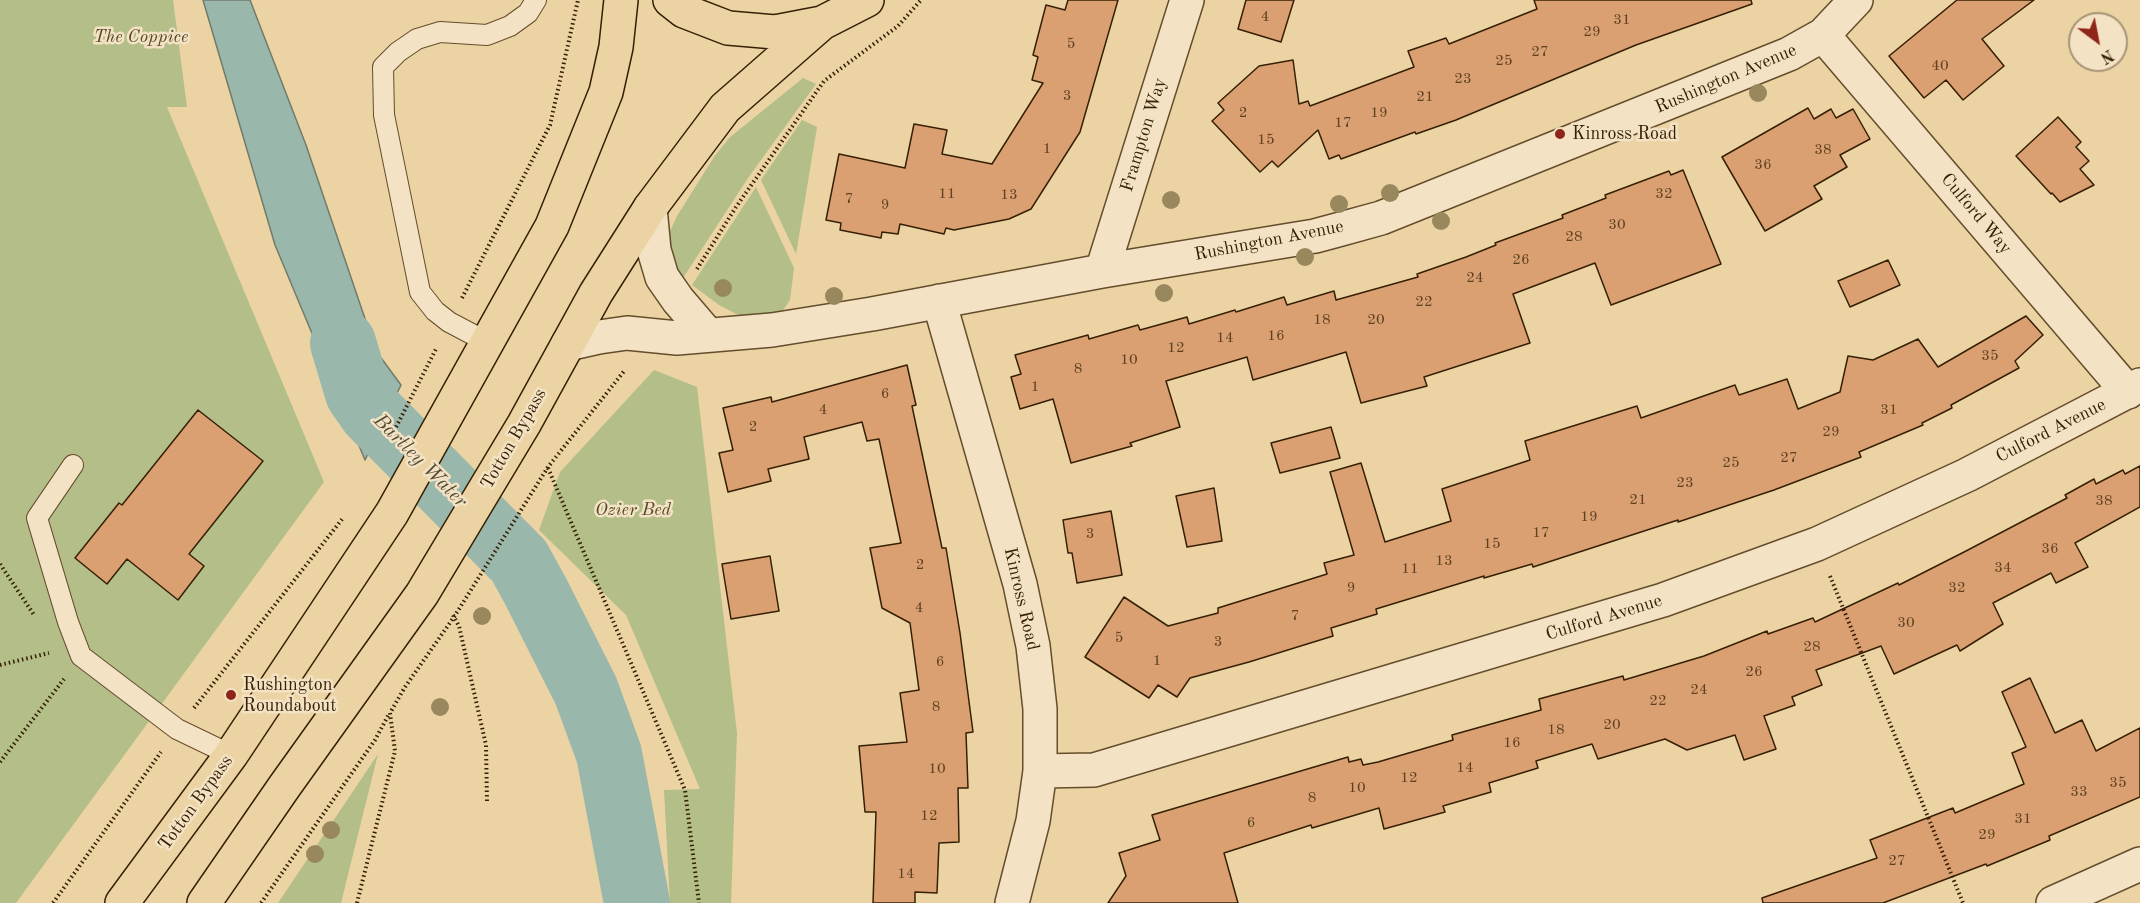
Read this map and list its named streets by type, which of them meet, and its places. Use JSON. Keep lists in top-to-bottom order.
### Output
{
  "streets": {
    "main road": ["Totton Bypass"],
    "street": [
      "Rushington Avenue",
      "Frampton Way",
      "Culford Way",
      "Culford Avenue",
      "Kinross Road"
    ]
  },
  "crossings": [
    ["Rushington Avenue", "Frampton Way"],
    ["Rushington Avenue", "Culford Way"],
    ["Rushington Avenue", "Totton Bypass"],
    ["Rushington Avenue", "Kinross Road"],
    ["Culford Way", "Culford Avenue"],
    ["Culford Avenue", "Kinross Road"]
  ],
  "water": ["Bartley Water"],
  "parks": ["The Coppice", "Ozier Bed"],
  "places": ["Kinross Road", "Rushington Roundabout"],
  "house_numbers": [
    "4",
    "31",
    "29",
    "5",
    "27",
    "25",
    "40",
    "23",
    "3",
    "21",
    "2",
    "19",
    "17",
    "15",
    "1",
    "38",
    "36",
    "11",
    "32",
    "13",
    "7",
    "9",
    "30",
    "28",
    "26",
    "24",
    "22",
    "18",
    "20",
    "16",
    "14",
    "12",
    "35",
    "10",
    "8",
    "1",
    "6",
    "4",
    "31",
    "2",
    "29",
    "27",
    "25",
    "23",
    "21",
    "38",
    "19",
    "17",
    "3",
    "15",
    "36",
    "13",
    "2",
    "34",
    "11",
    "9",
    "32",
    "4",
    "7",
    "30",
    "5",
    "3",
    "28",
    "1",
    "6",
    "26",
    "24",
    "22",
    "8",
    "20",
    "18",
    "16",
    "14",
    "10",
    "12",
    "35",
    "10",
    "33",
    "8",
    "12",
    "31",
    "6",
    "29",
    "27",
    "14"
  ],
  "north": "bottom right"
}
